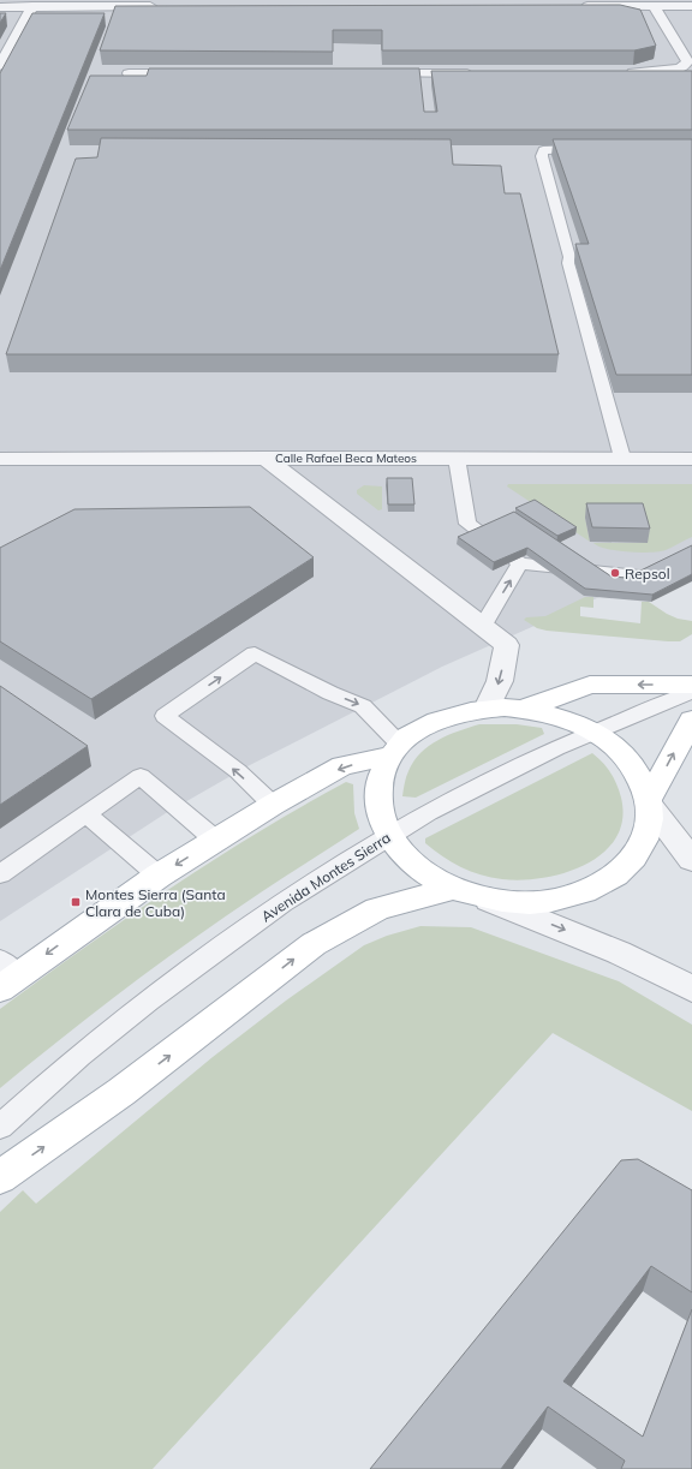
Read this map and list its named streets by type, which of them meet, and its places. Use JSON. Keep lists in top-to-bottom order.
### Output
{
  "streets": {
    "street": ["Calle Rafael Beca Mateos"],
    "lane": ["Avenida Montes Sierra"]
  },
  "places": {
    "other": ["Repsol"],
    "transit": ["Montes Sierra (Santa Clara de Cuba)"]
  }
}
